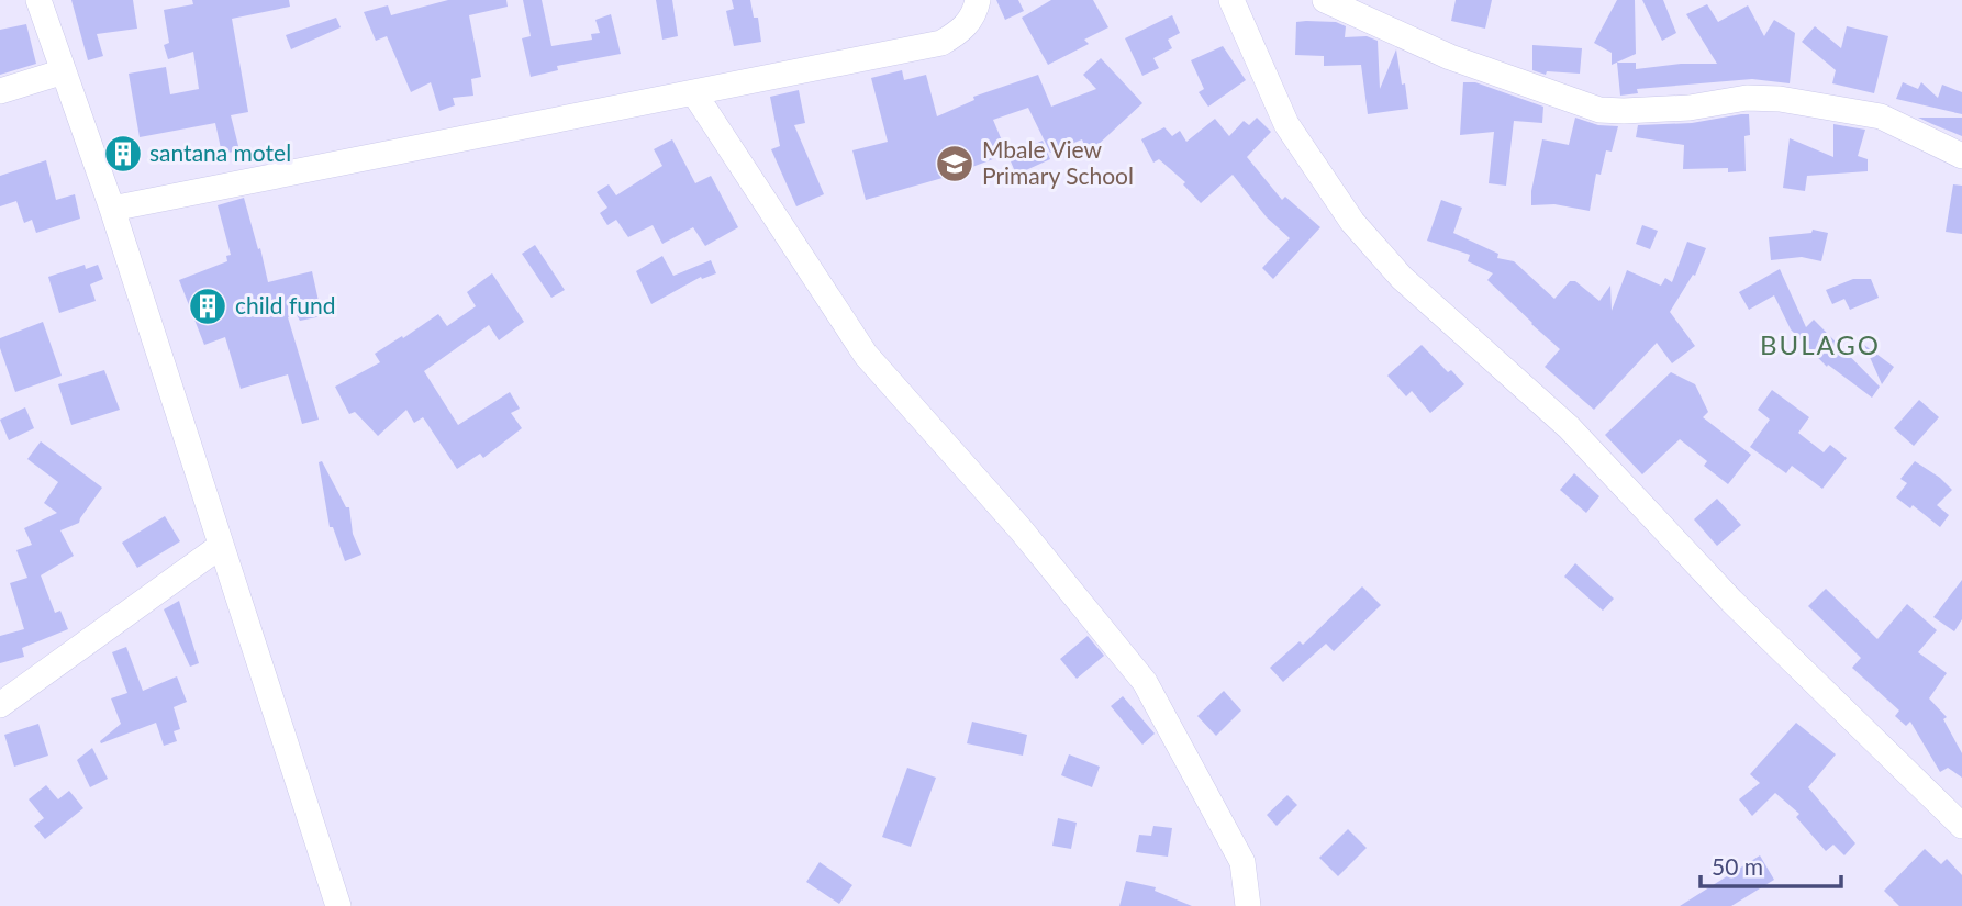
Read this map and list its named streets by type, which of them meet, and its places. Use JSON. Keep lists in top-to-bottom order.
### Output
{
  "districts": ["BULAGO"],
  "places": {
    "building": ["santana motel", "child fund"],
    "school or university": ["Mbale View Primary School"]
  },
  "scale_bar": "50 m"
}
